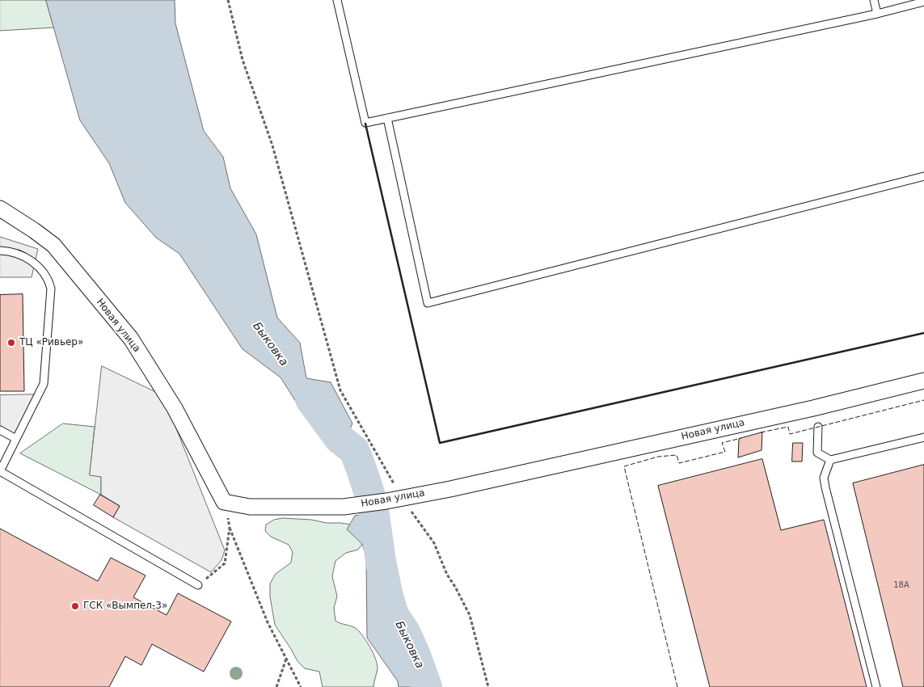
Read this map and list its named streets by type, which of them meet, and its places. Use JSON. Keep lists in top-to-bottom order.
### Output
{
  "streets": {
    "street": ["Новая улица"]
  },
  "water": ["Быковка"],
  "places": ["ТЦ «Ривьер»", "ГСК «Вымпел-3»"],
  "house_numbers": ["18А"]
}
